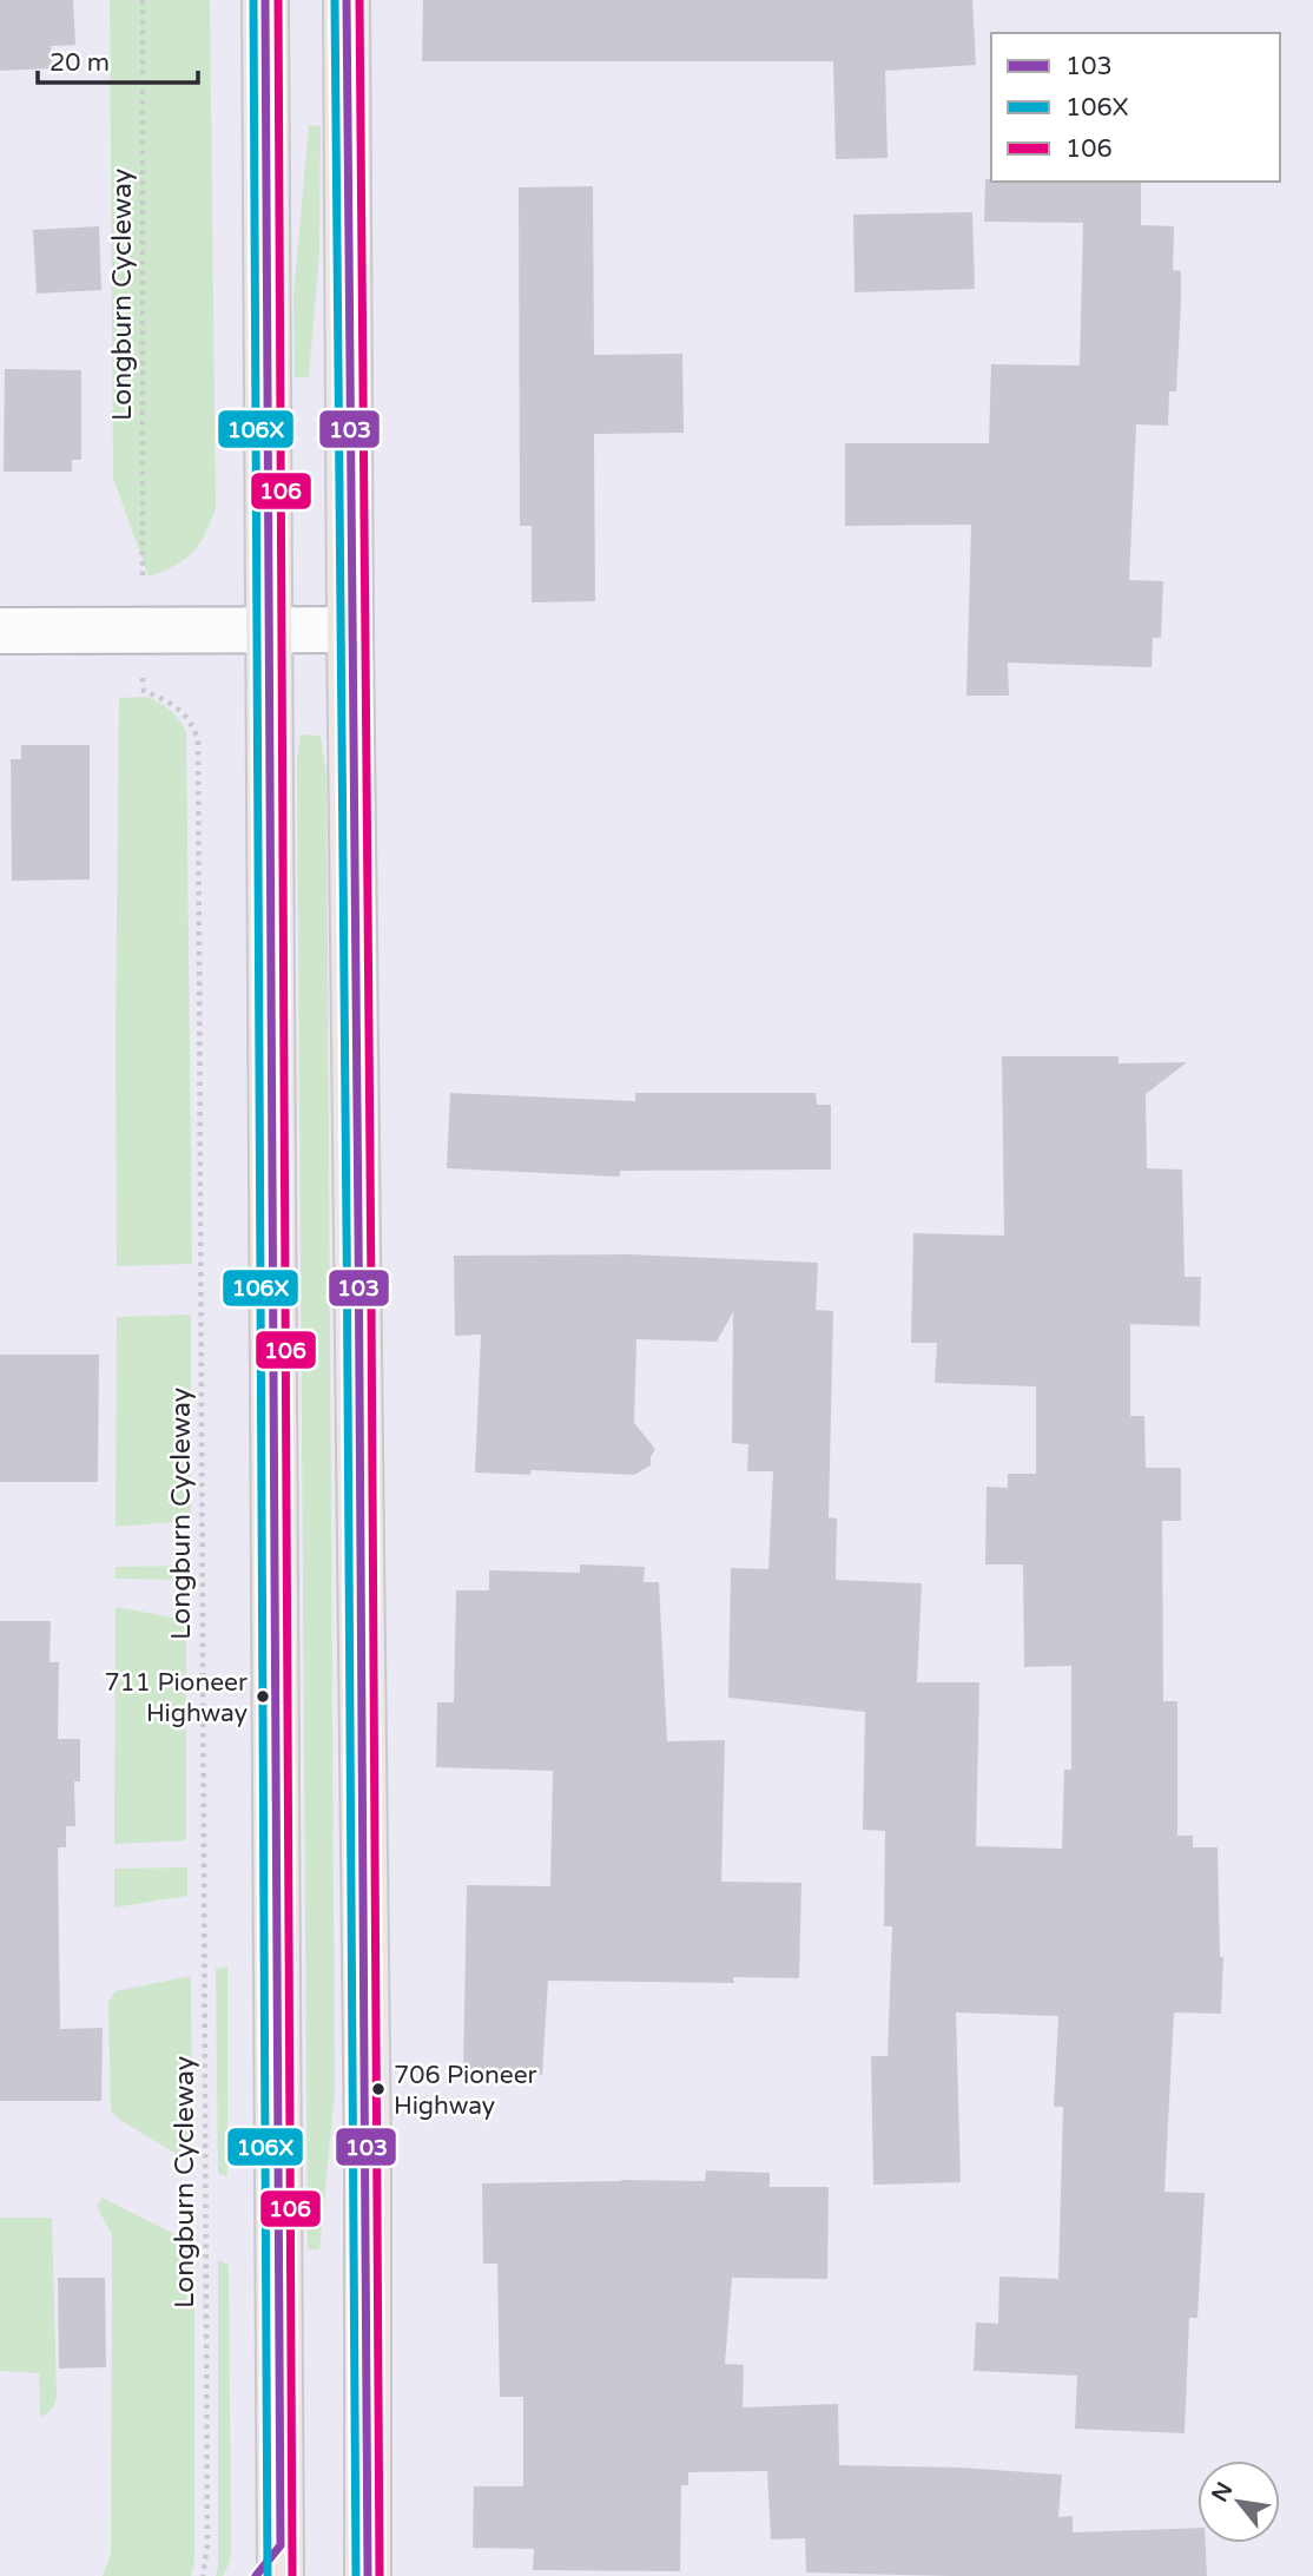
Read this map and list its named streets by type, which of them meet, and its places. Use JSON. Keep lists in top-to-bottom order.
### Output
{
  "streets": {
    "path": ["Longburn Cycleway"]
  },
  "places": ["711 Pioneer Highway", "706 Pioneer Highway"],
  "lines": ["transit line 103", "transit line 106X", "transit line 106"],
  "legend": ["103", "106X", "106"],
  "scale_bar": "20 m",
  "north": "top left"
}
